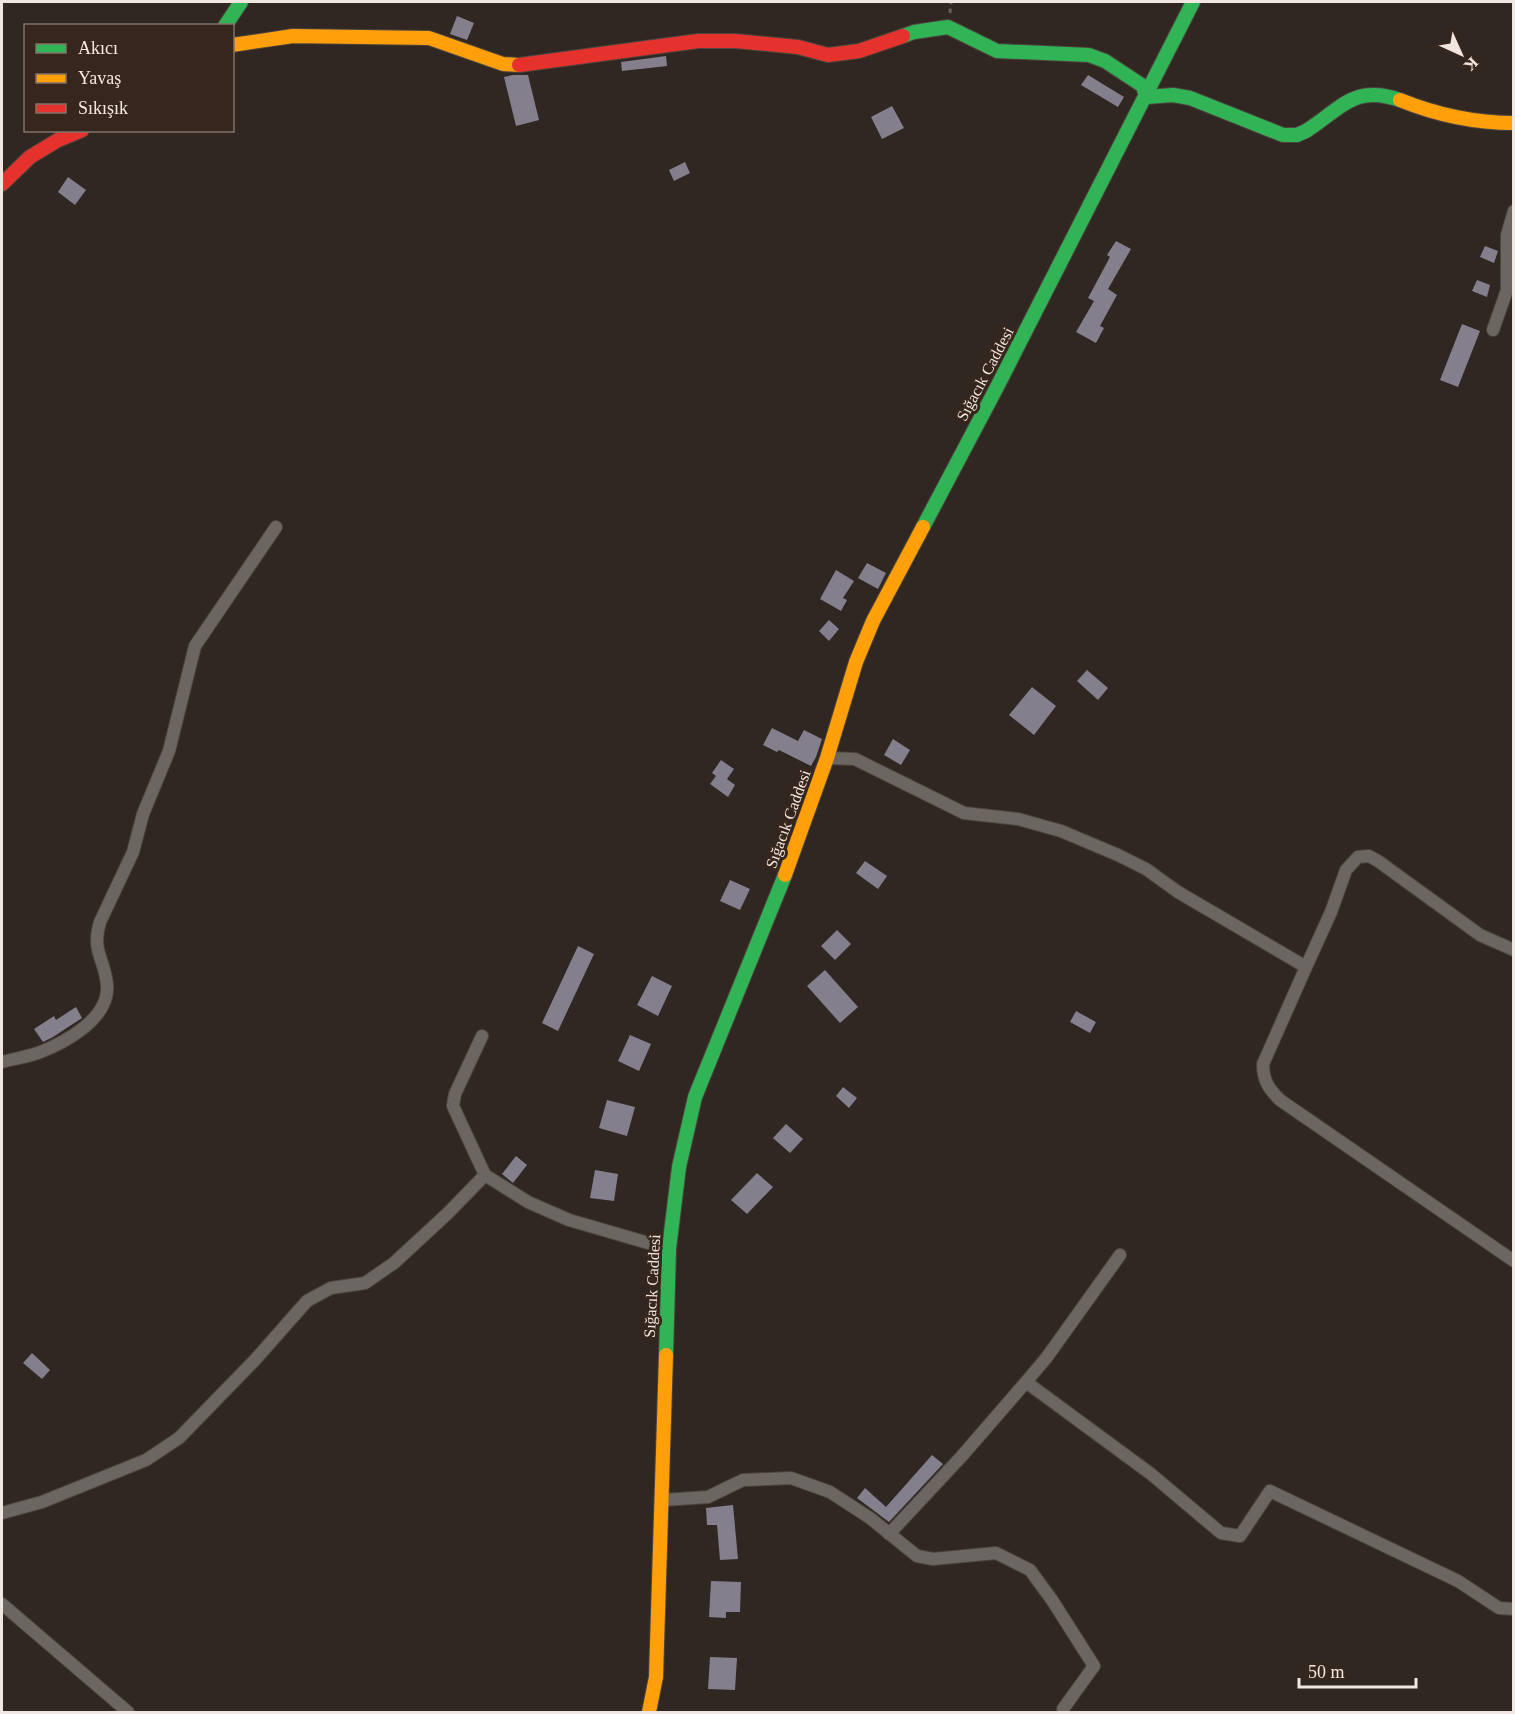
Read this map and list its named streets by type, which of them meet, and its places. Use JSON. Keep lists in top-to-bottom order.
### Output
{
  "streets": {
    "main road": ["Sığacık Caddesi"]
  },
  "legend": ["Akıcı", "Yavaş", "Sıkışık"],
  "scale_bar": "50 m",
  "north": "bottom right"
}
